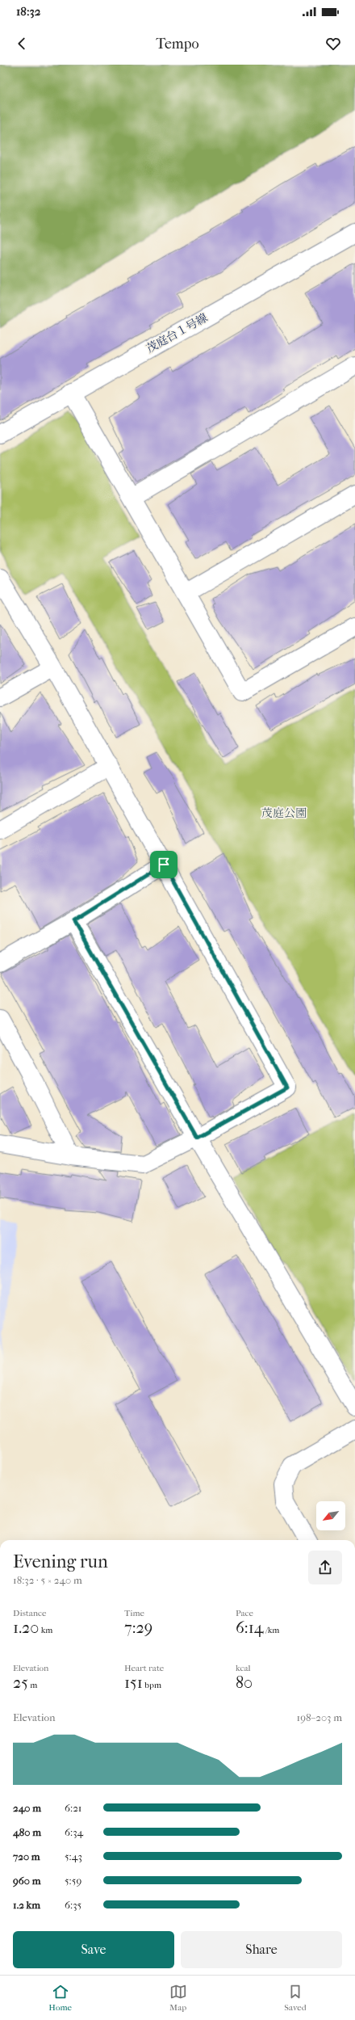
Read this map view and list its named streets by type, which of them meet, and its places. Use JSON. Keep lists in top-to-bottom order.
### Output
{
  "streets": {
    "street": ["茂庭台１号線"]
  },
  "parks": ["茂庭公園"],
  "north": "bottom left",
  "page": {
    "status": "18:32",
    "header": "Tempo",
    "heading": ["Evening run", "18:32 · 5 × 240 m"],
    "stats": [
      ["Distance", "1.20 km"],
      ["Time", "7:29"],
      ["Pace", "6:14 /km"],
      ["Elevation", "25 m"],
      ["Heart rate", "151 bpm"],
      ["kcal", "80"]
    ],
    "chart": ["Elevation", "198–203 m"],
    "list": [
      {
        "name": "240 m",
        "note": "6:21"
      },
      {
        "name": "480 m",
        "note": "6:34"
      },
      {
        "name": "720 m",
        "note": "5:43"
      },
      {
        "name": "960 m",
        "note": "5:59"
      },
      {
        "name": "1.2 km",
        "note": "6:35"
      }
    ],
    "buttons": ["Save", "Share"],
    "tabs": ["Home", "Map", "Saved"]
  }
}
